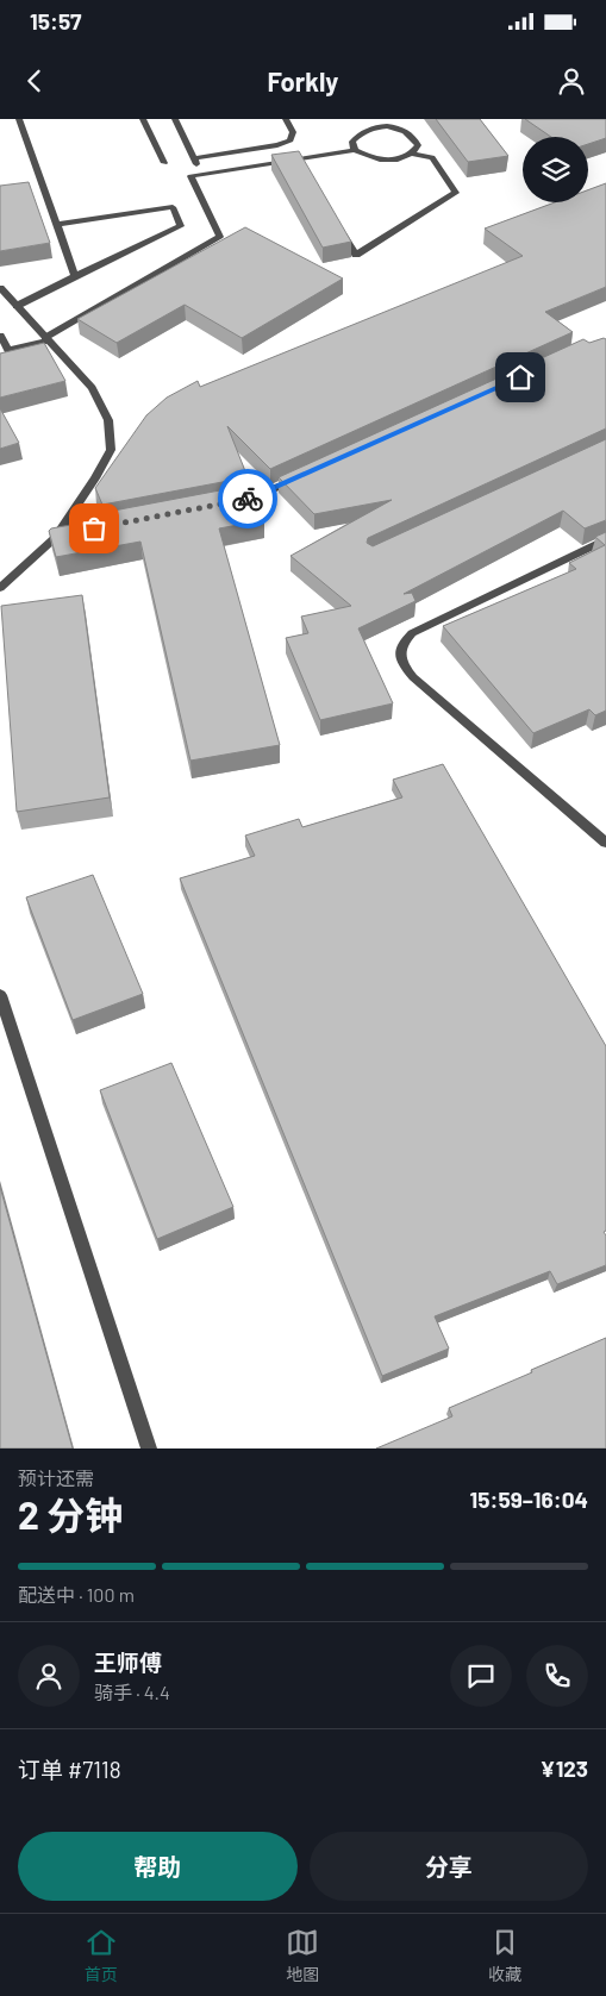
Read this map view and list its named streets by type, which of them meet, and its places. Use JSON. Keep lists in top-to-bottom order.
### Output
{
  "page": {
    "status": "15:57",
    "header": "Forkly",
    "heading": ["2 分钟", "预计还需", "15:59–16:04"],
    "panel": [
      "王师傅",
      "骑手 · 4.4",
      "订单 #7118",
      "¥123"
    ],
    "bar": "配送中 · 100 m",
    "buttons": ["帮助", "分享"],
    "tabs": ["首页", "地图", "收藏"]
  }
}
